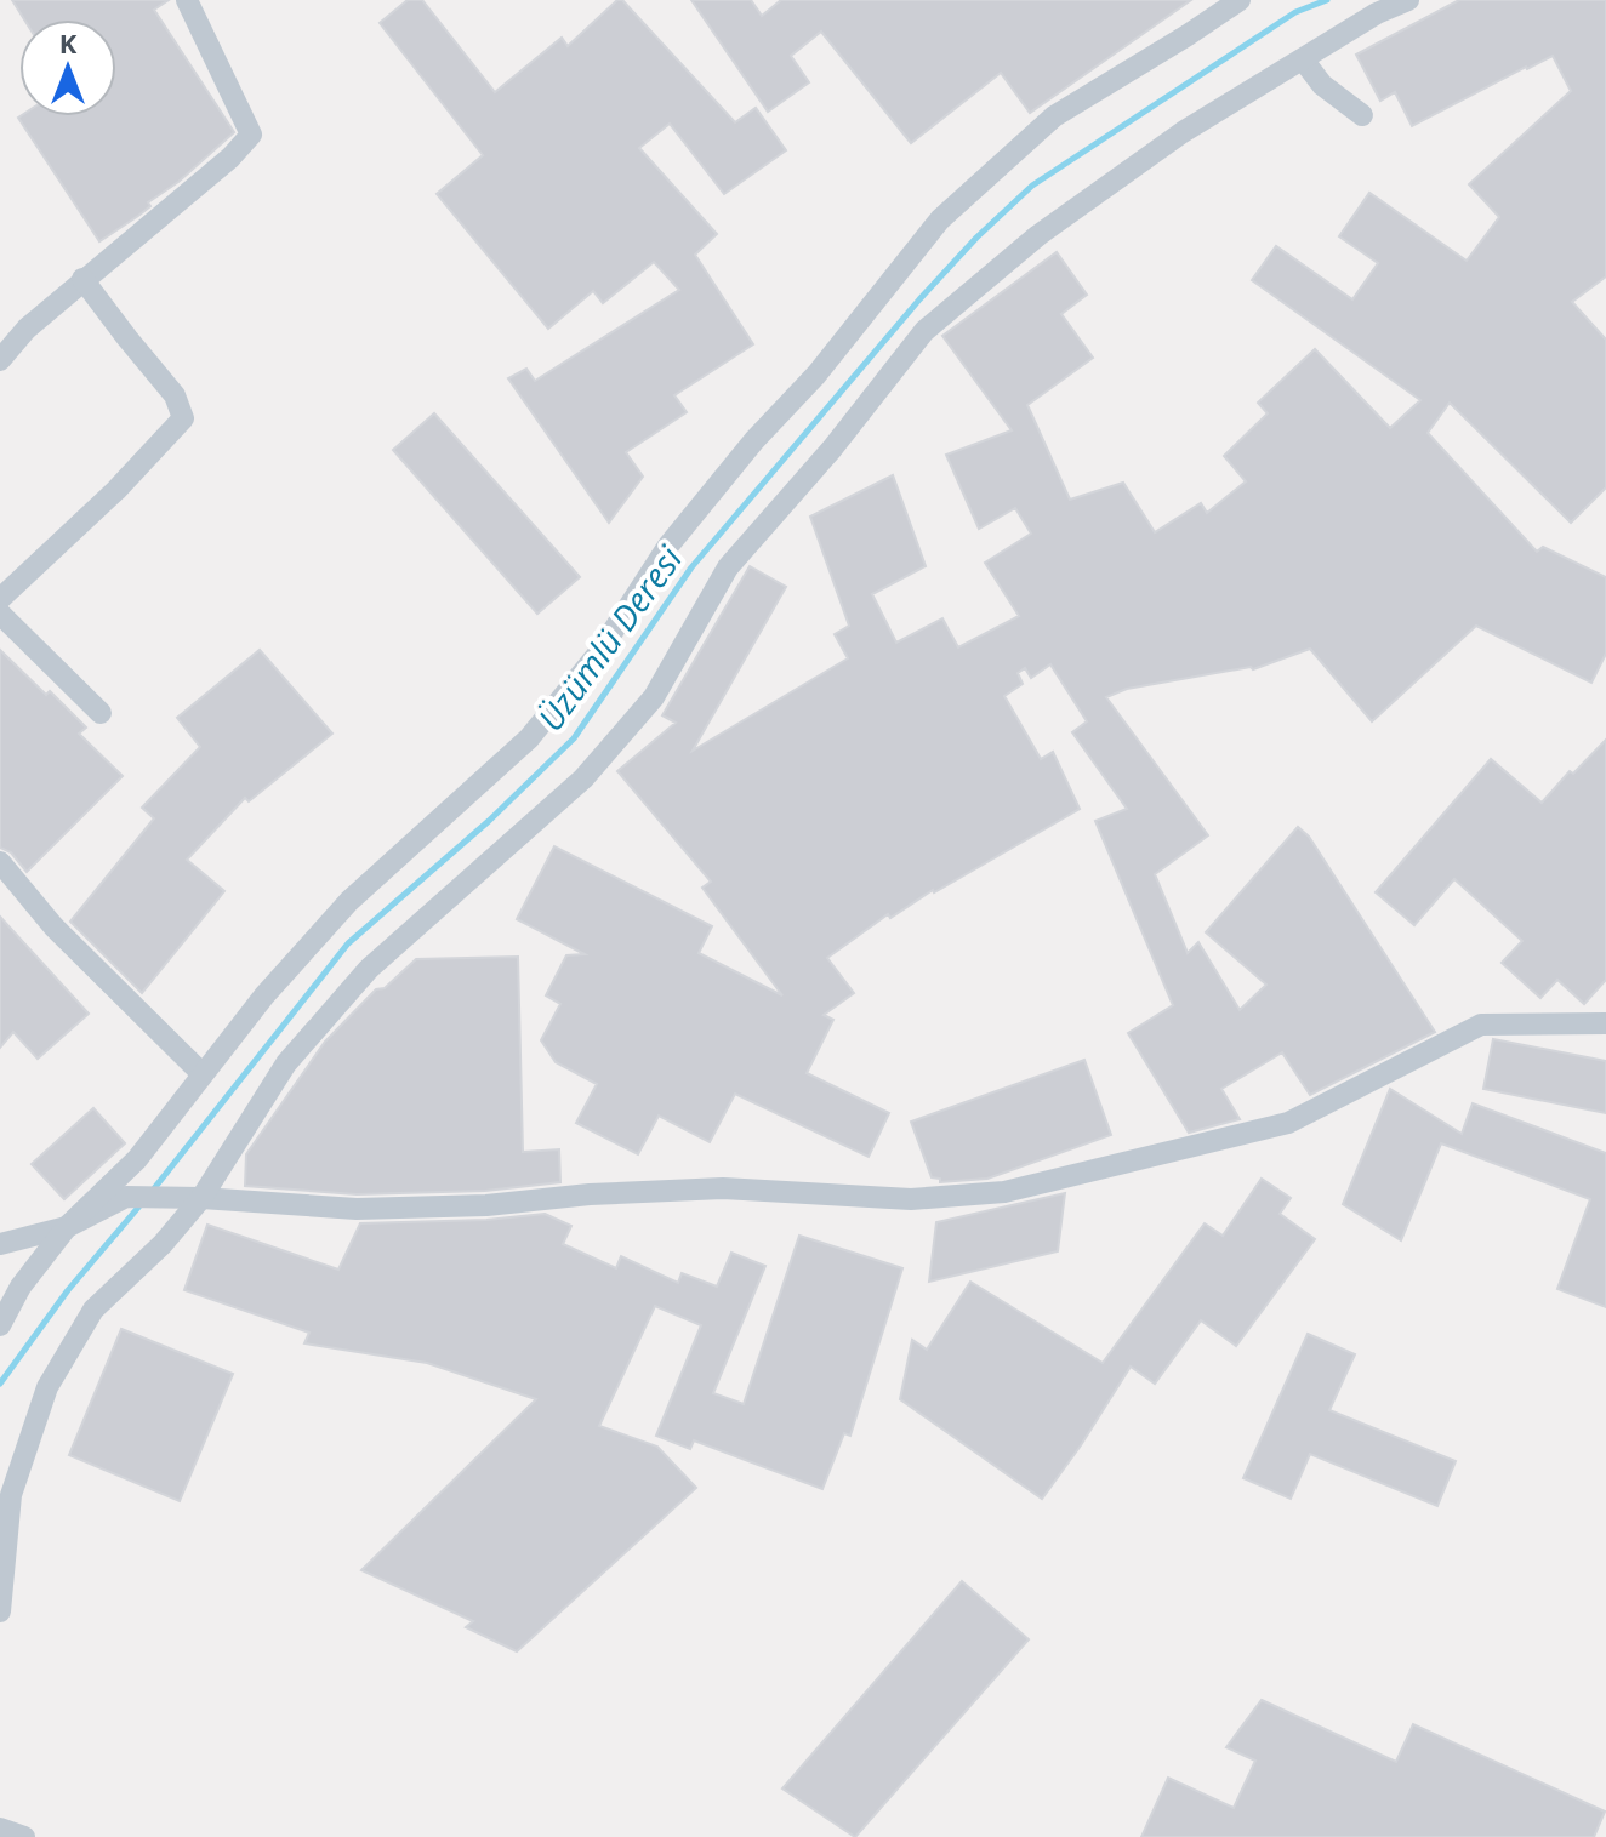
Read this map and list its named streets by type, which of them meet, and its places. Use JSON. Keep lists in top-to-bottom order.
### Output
{
  "water": ["Üzümlü Deresi"],
  "north": "top"
}
